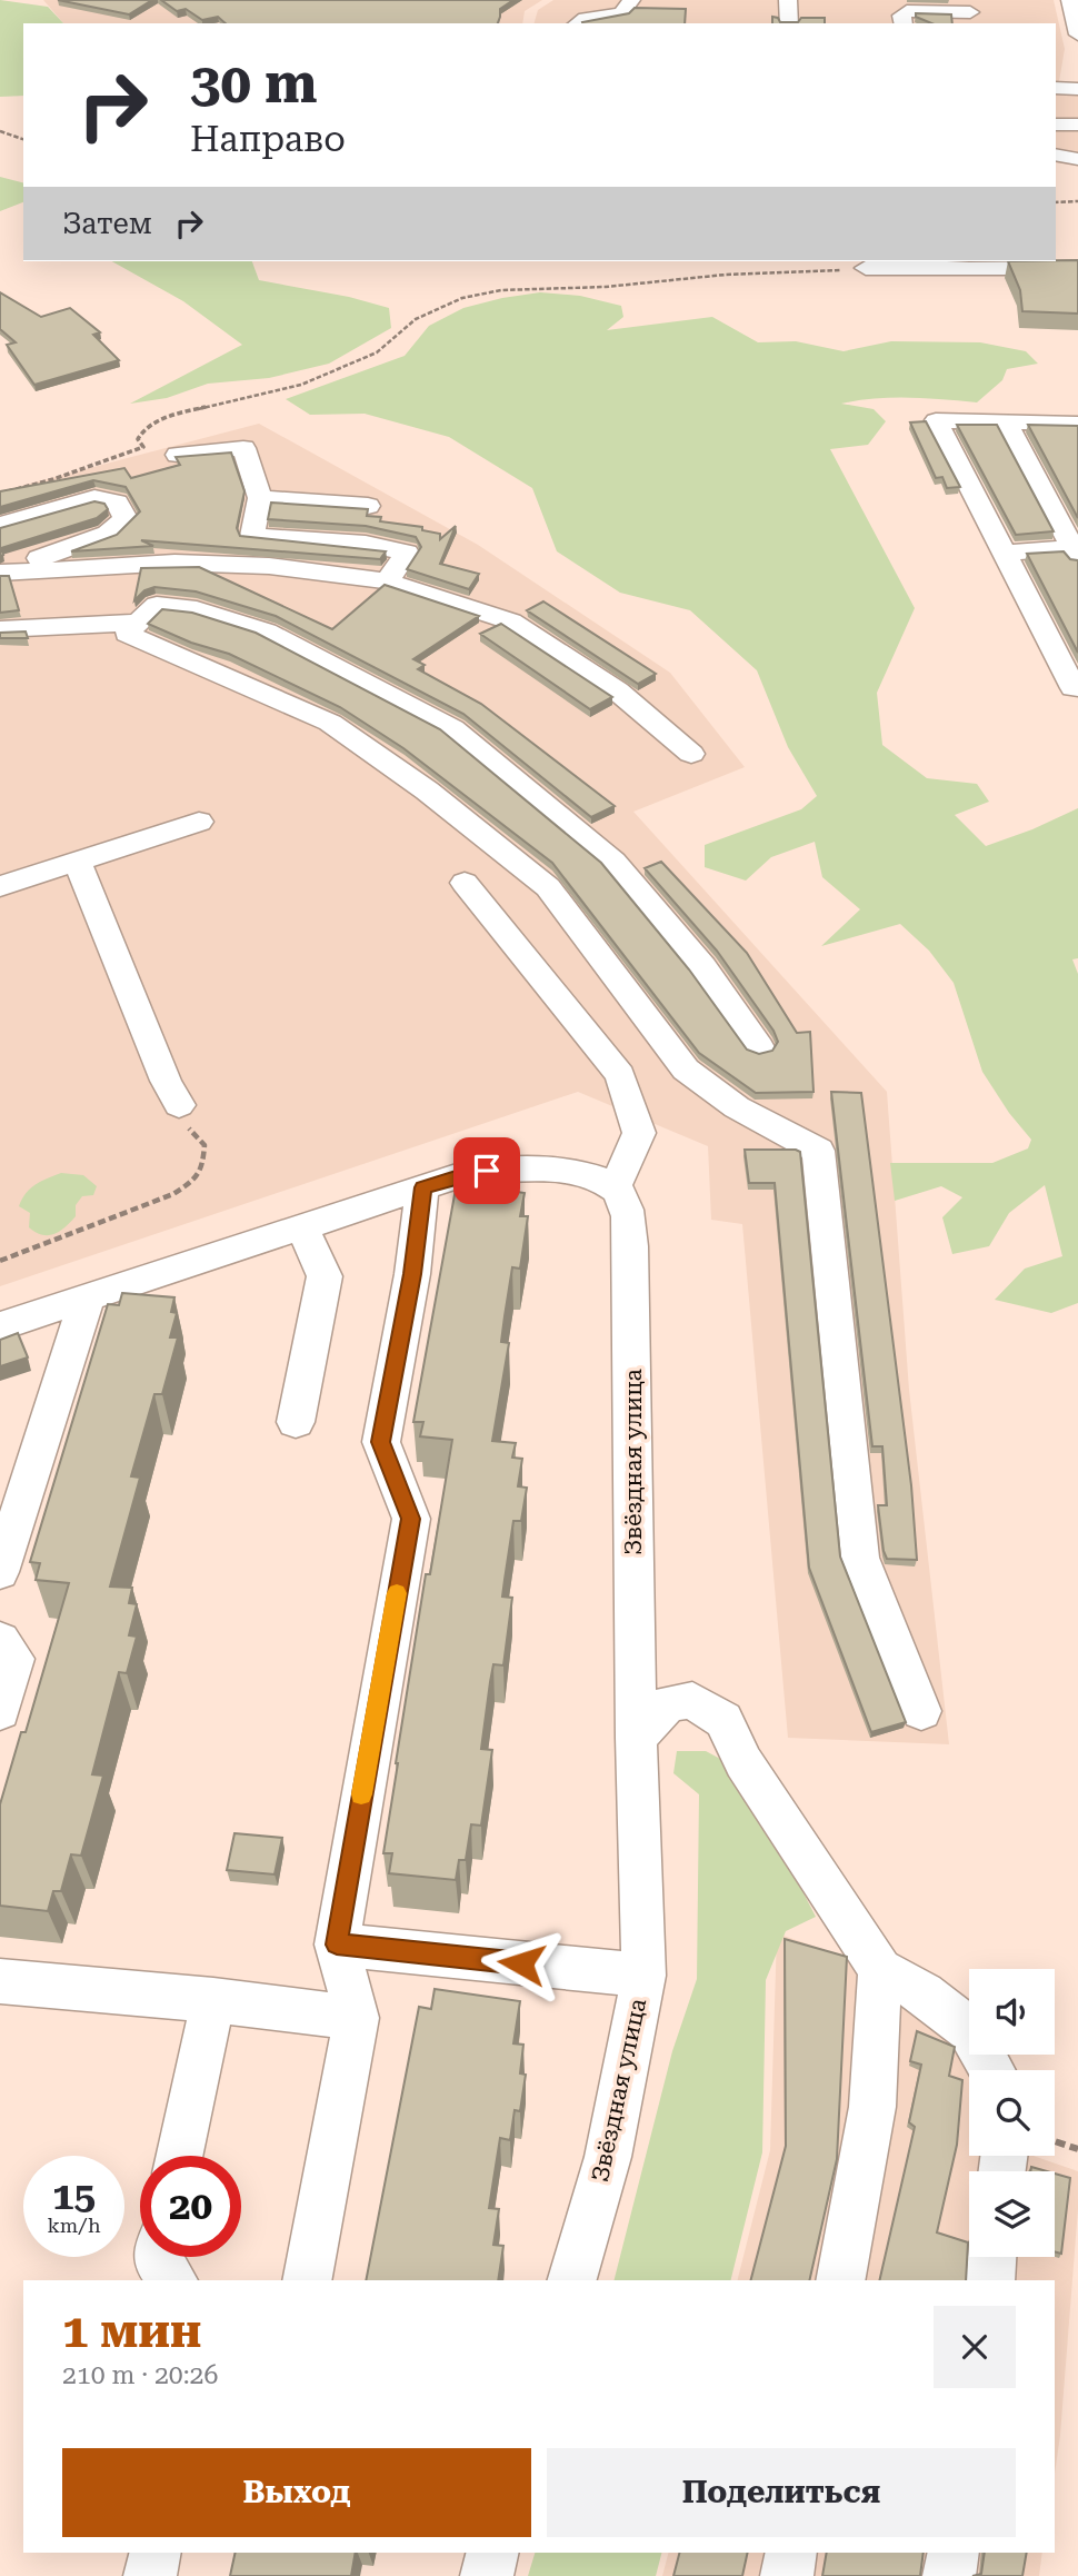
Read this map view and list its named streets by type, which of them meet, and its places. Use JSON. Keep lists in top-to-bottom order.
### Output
{
  "streets": {
    "street": ["Звёздная улица"]
  },
  "page": {
    "turn": ["30 m", "Направо"],
    "then": "Затем",
    "speed": "15 km/h",
    "limit": "20",
    "heading": ["1 мин", "210 m · 20:26"],
    "buttons": ["Выход", "Поделиться"]
  }
}
